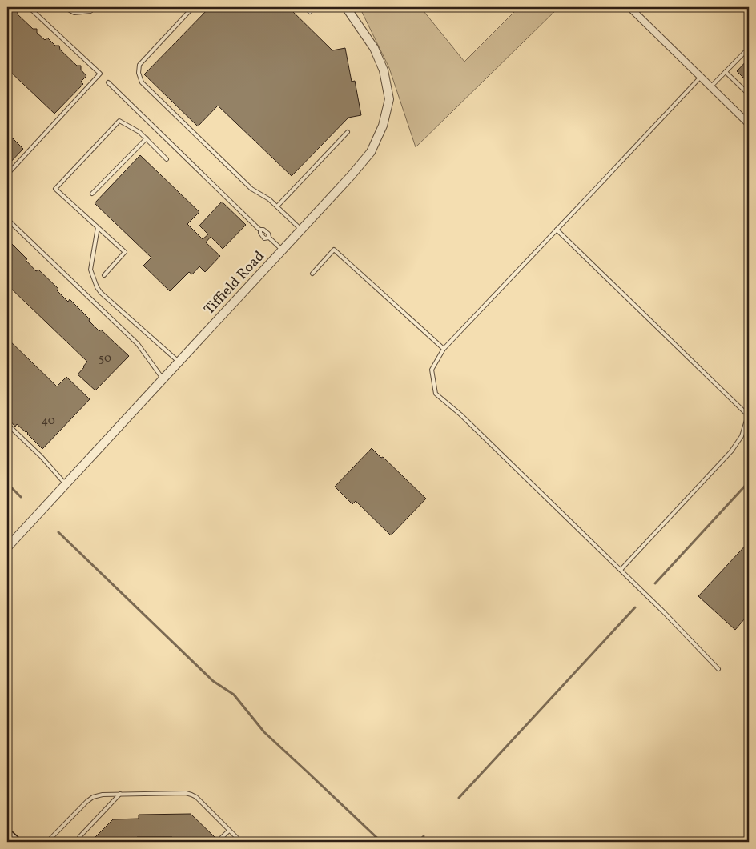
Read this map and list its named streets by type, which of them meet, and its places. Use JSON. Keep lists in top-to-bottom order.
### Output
{
  "streets": {
    "street": ["Tiffield Road"]
  },
  "house_numbers": ["50", "40"]
}
